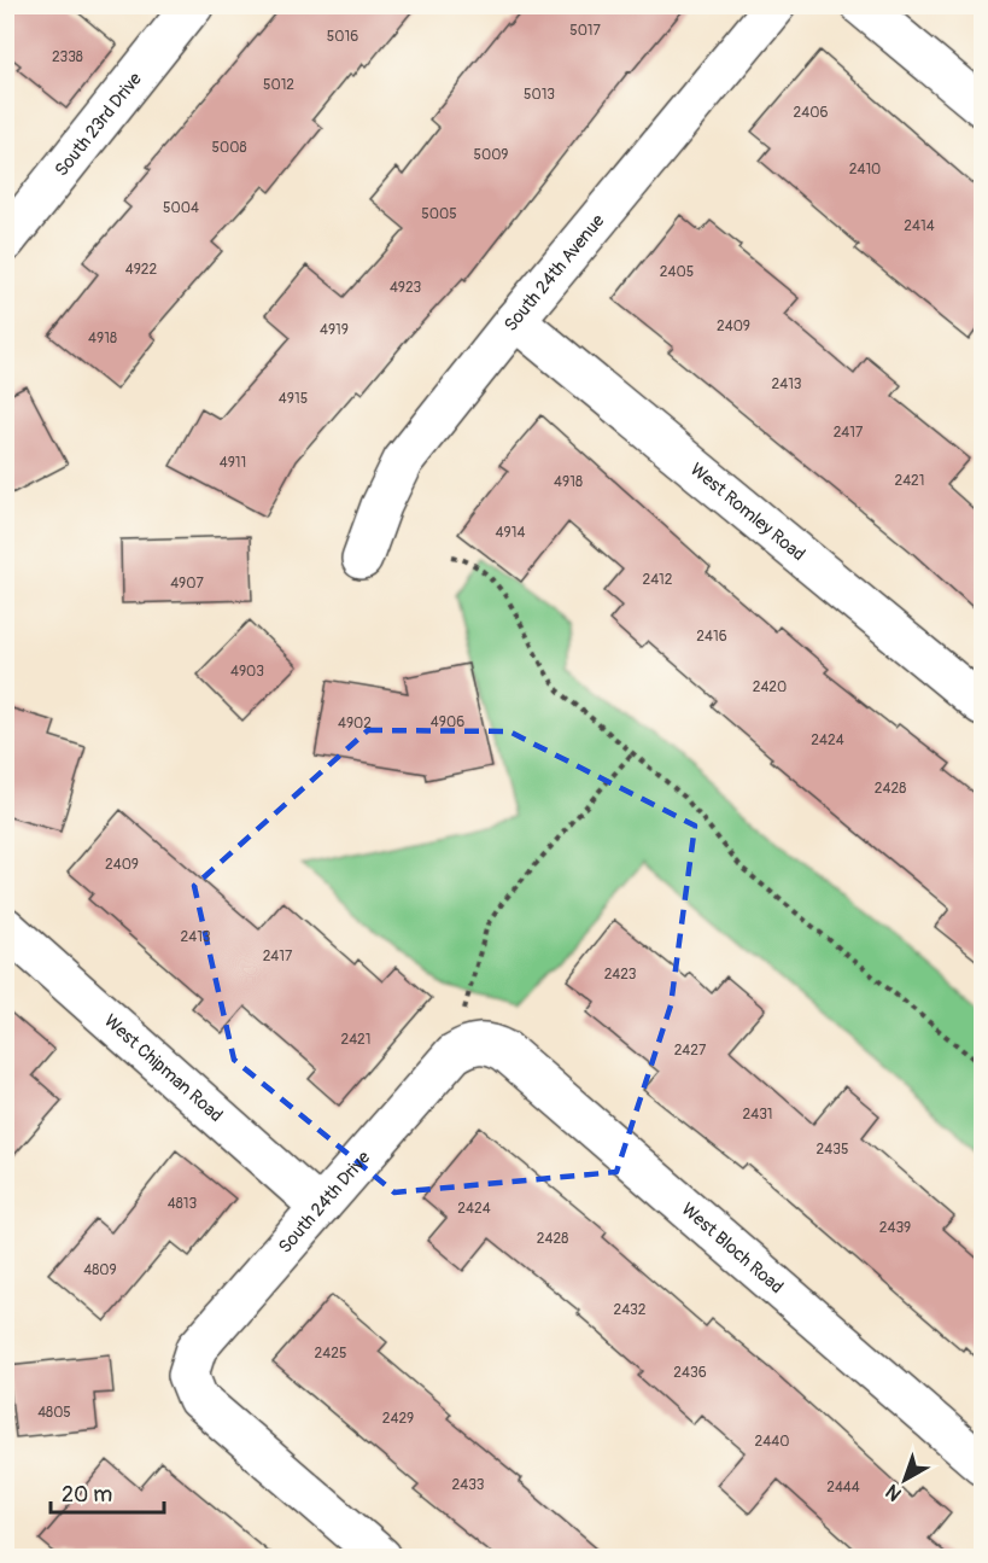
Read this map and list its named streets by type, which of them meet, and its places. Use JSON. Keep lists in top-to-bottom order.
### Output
{
  "streets": {
    "street": [
      "South 23rd Drive",
      "South 24th Avenue",
      "West Romley Road",
      "West Chipman Road",
      "South 24th Drive",
      "West Bloch Road"
    ]
  },
  "crossings": [
    ["South 24th Avenue", "West Romley Road"],
    ["West Chipman Road", "South 24th Drive"],
    ["South 24th Drive", "West Bloch Road"]
  ],
  "house_numbers": [
    "5017",
    "5016",
    "2338",
    "5012",
    "5013",
    "2406",
    "5008",
    "5009",
    "2410",
    "5004",
    "5005",
    "2414",
    "4922",
    "2405",
    "4923",
    "2409",
    "4919",
    "4918",
    "2413",
    "4915",
    "2417",
    "4911",
    "2421",
    "4918",
    "4914",
    "2412",
    "4907",
    "2416",
    "4903",
    "2420",
    "4906",
    "4902",
    "2424",
    "2428",
    "2409",
    "2413",
    "2417",
    "2423",
    "2421",
    "2427",
    "2431",
    "2435",
    "4813",
    "2424",
    "2439",
    "2428",
    "4809",
    "2432",
    "2425",
    "2436",
    "4805",
    "2429",
    "2440",
    "2433",
    "2444"
  ],
  "scale_bar": "20 m",
  "north": "bottom left"
}
